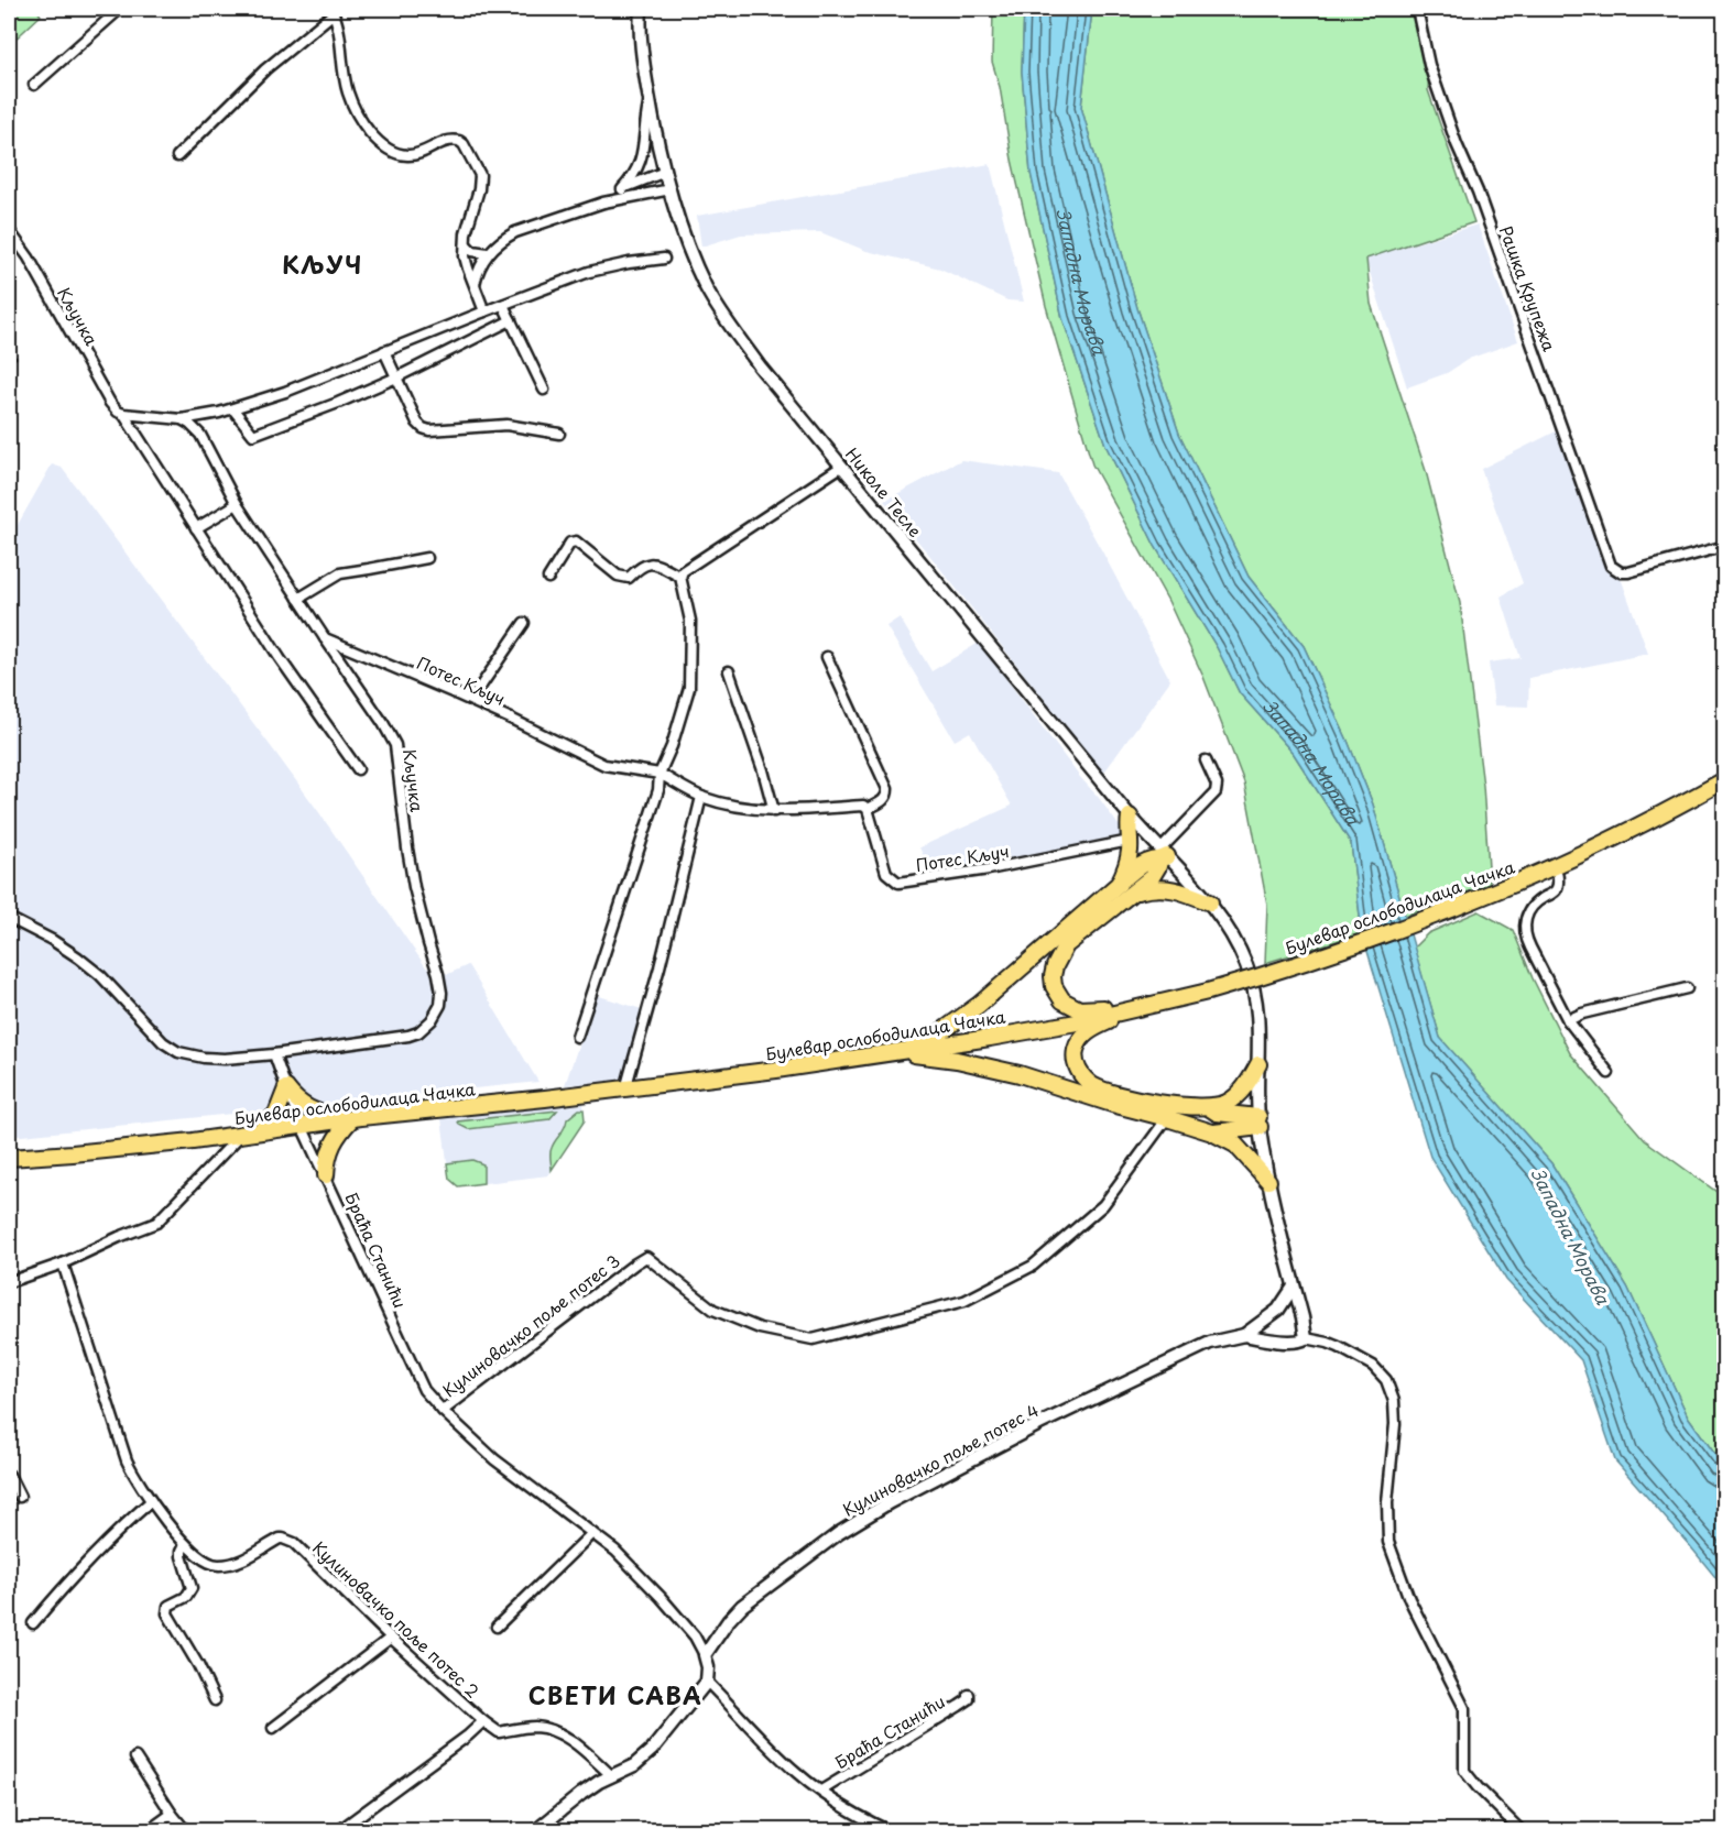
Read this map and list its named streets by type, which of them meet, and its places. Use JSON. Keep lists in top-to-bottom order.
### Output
{
  "streets": {
    "main road": ["Булевар ослободилаца Чачка"],
    "street": [
      "Рашка Крупежа",
      "Кључка",
      "Николе Тесле",
      "Потес Кључ",
      "Браћа Станићи",
      "Кулиновачко поље потес 3",
      "Кулиновачко поље потес 4",
      "Кулиновачко поље потес 2"
    ]
  },
  "crossings": [
    ["Кључка", "Потес Кључ"],
    ["Кључка", "Браћа Станићи"],
    ["Булевар ослободилаца Чачка", "Браћа Станићи"],
    ["Браћа Станићи", "Кулиновачко поље потес 3"],
    ["Браћа Станићи", "Кулиновачко поље потес 4"]
  ],
  "districts": ["КЉУЧ", "СВЕТИ САВА"],
  "water": ["Западна Морава"]
}
